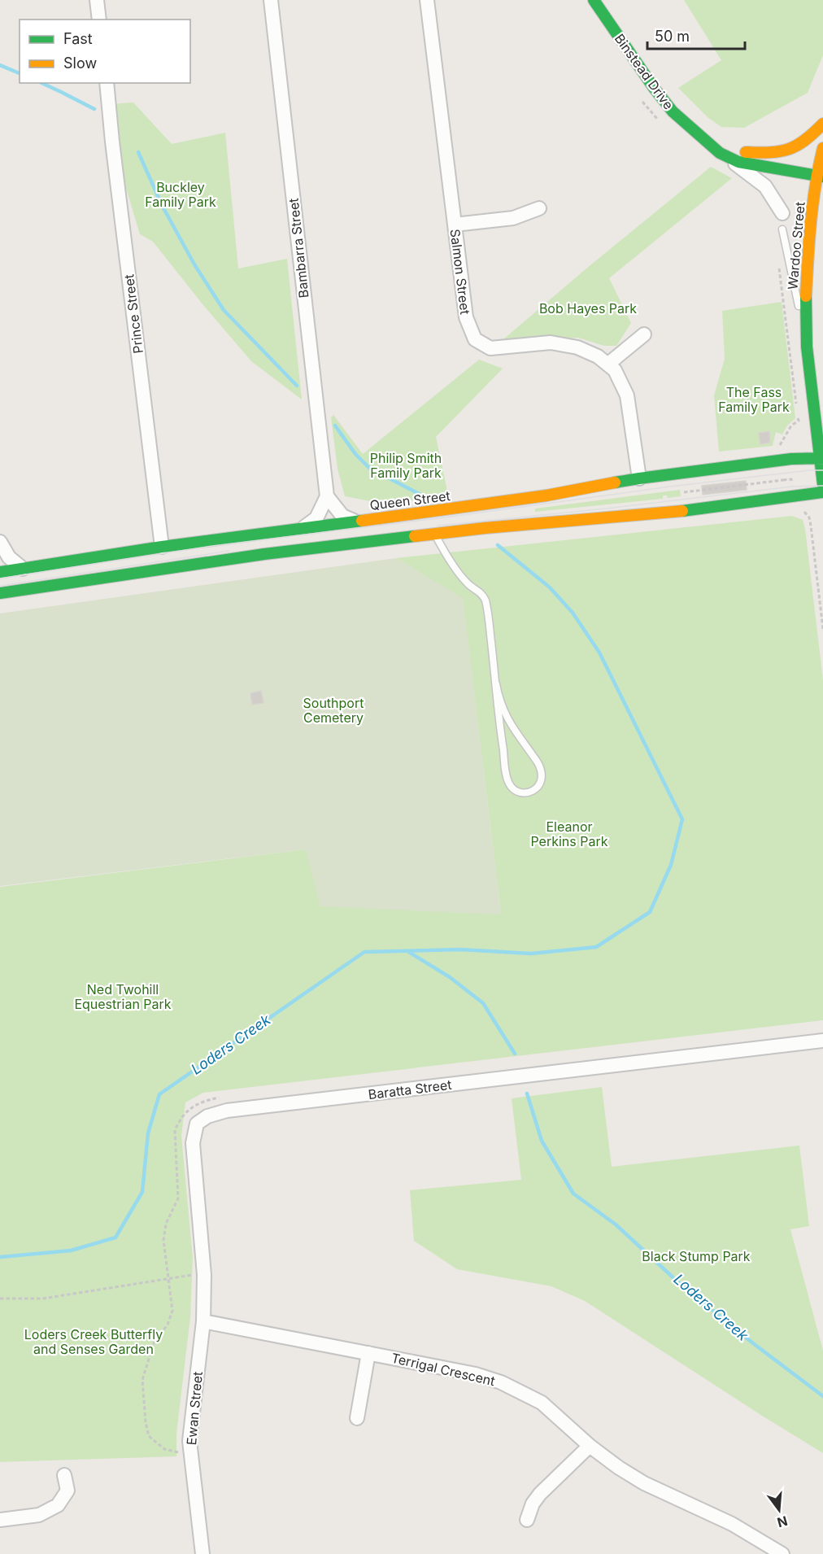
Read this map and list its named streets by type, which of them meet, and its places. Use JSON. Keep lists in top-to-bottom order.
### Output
{
  "streets": {
    "street": [
      "Binstead Drive",
      "Wardoo Street",
      "Bambarra Street",
      "Salmon Street",
      "Prince Street",
      "Queen Street",
      "Baratta Street",
      "Terrigal Crescent",
      "Ewan Street"
    ]
  },
  "crossings": [
    ["Binstead Drive", "Wardoo Street"],
    ["Wardoo Street", "Queen Street"],
    ["Salmon Street", "Queen Street"],
    ["Prince Street", "Queen Street"],
    ["Baratta Street", "Terrigal Crescent"],
    ["Baratta Street", "Ewan Street"],
    ["Terrigal Crescent", "Ewan Street"]
  ],
  "water": ["Loders Creek"],
  "parks": [
    "Buckley Family Park",
    "Bob Hayes Park",
    "The Fass Family Park",
    "Philip Smith Family Park",
    "Southport Cemetery",
    "Eleanor Perkins Park",
    "Ned Twohill Equestrian Park",
    "Black Stump Park",
    "Loders Creek Butterfly and Senses Garden"
  ],
  "legend": ["Fast", "Slow"],
  "scale_bar": "50 m",
  "north": "bottom"
}
